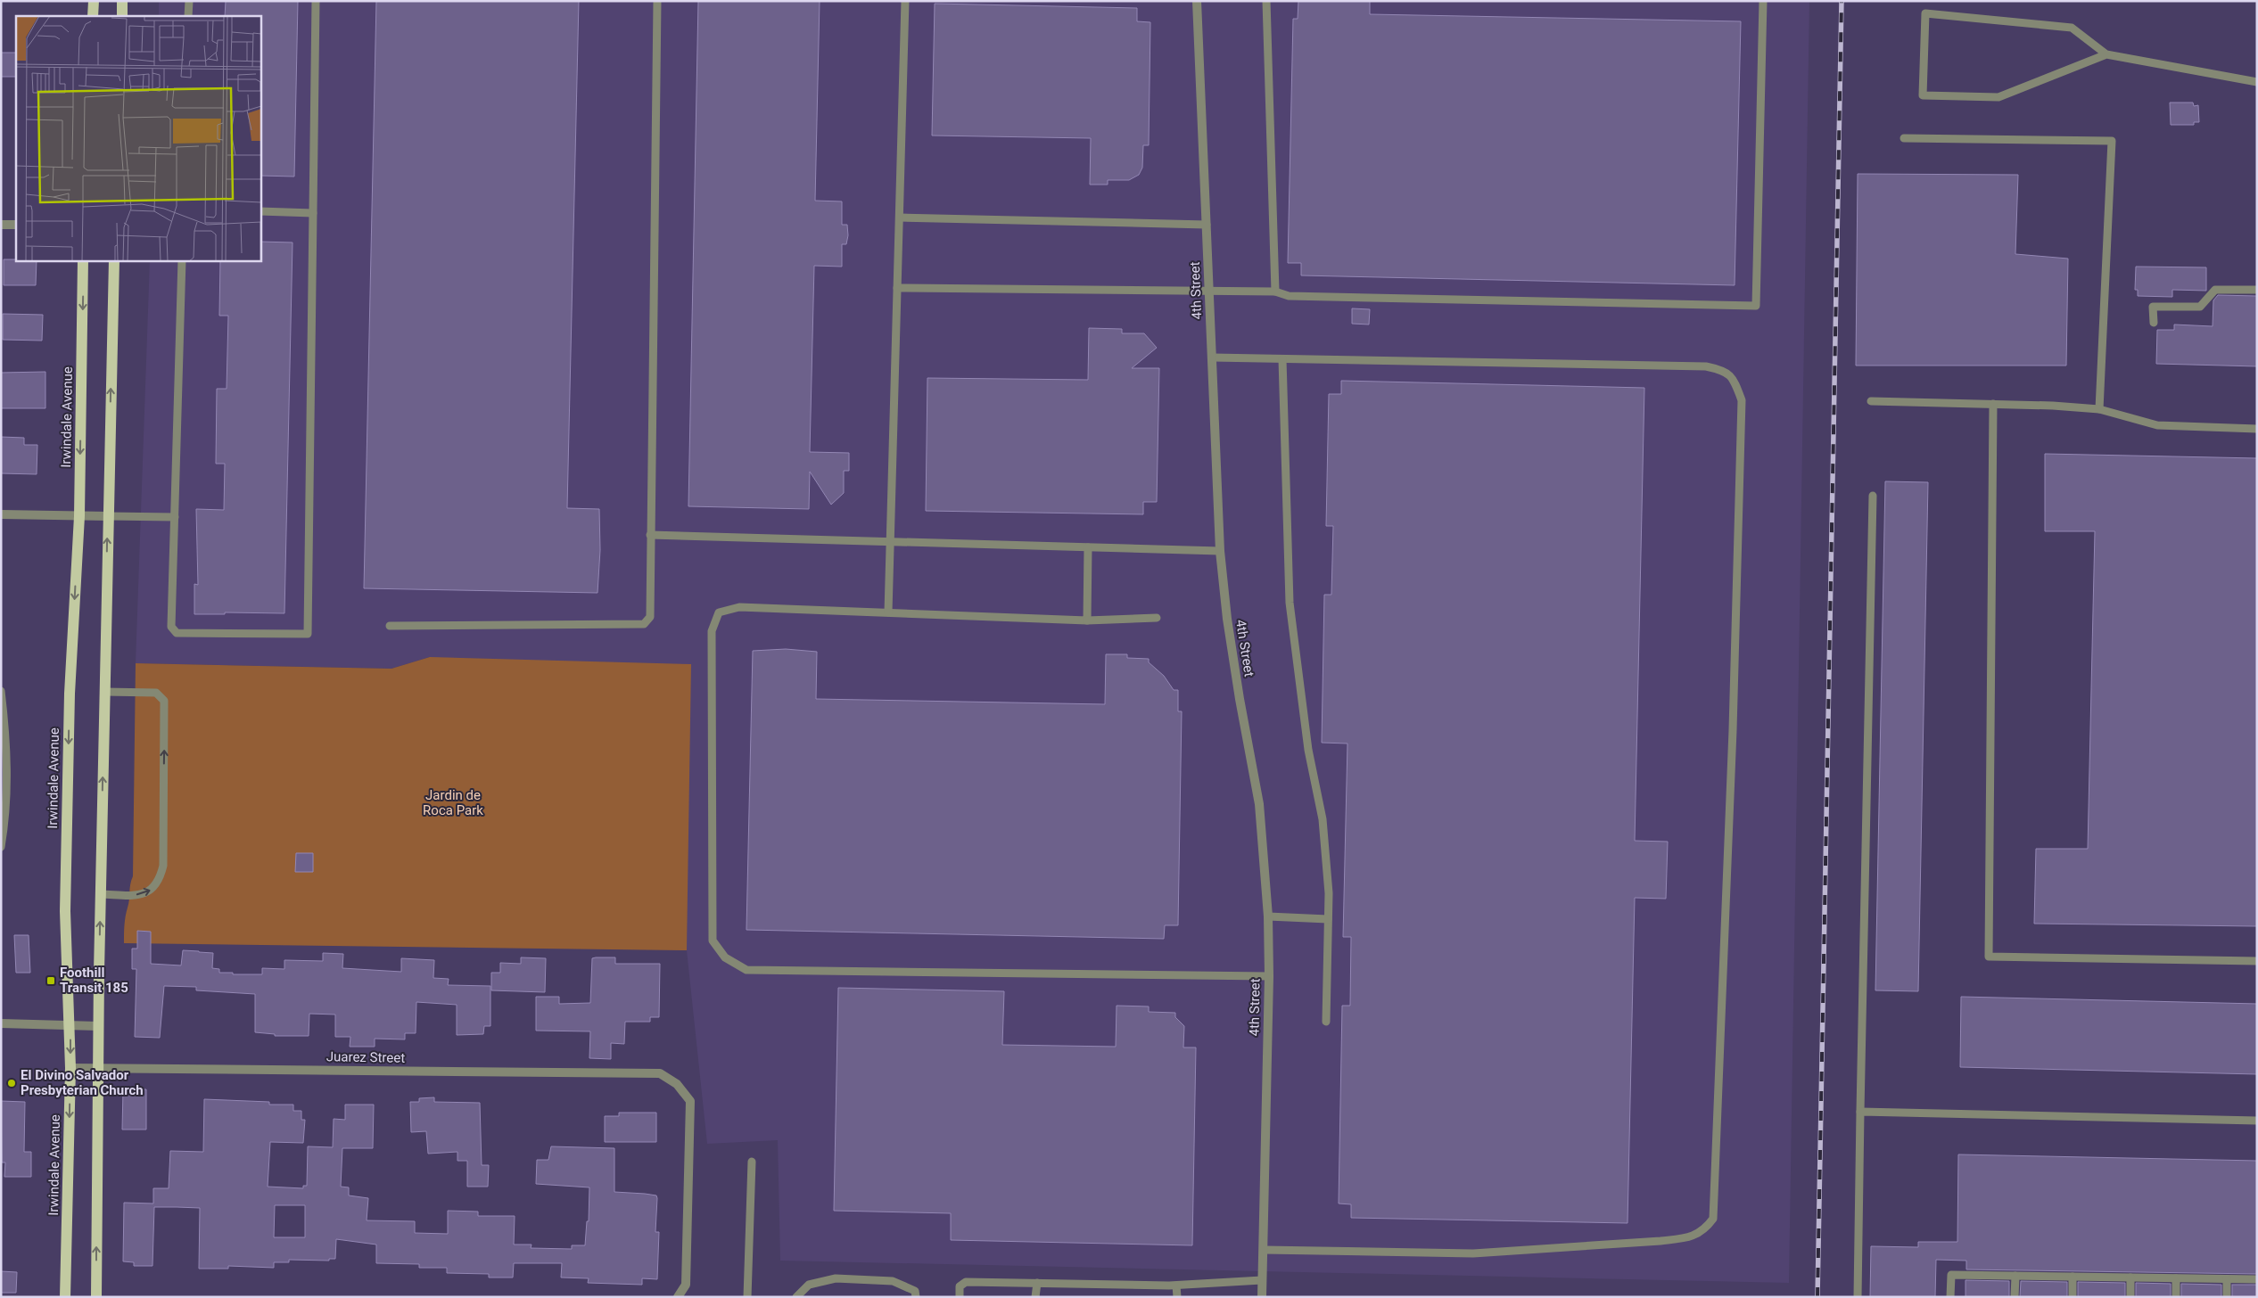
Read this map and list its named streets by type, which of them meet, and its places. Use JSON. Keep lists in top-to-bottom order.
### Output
{
  "streets": {
    "main road": ["Irwindale Avenue"],
    "street": ["4th Street", "Juarez Street"]
  },
  "crossings": [
    ["Irwindale Avenue", "Juarez Street"]
  ],
  "parks": ["Jardin de Roca Park"],
  "places": {
    "transit": ["Foothill Transit 185"],
    "other": ["El Divino Salvador Presbyterian Church"]
  }
}
